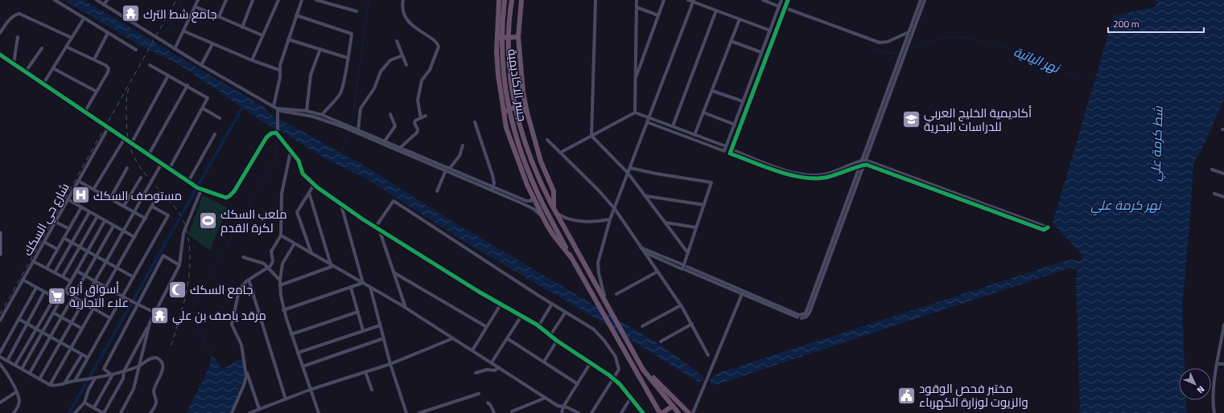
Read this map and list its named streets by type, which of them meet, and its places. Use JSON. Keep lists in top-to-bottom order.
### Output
{
  "streets": {
    "highway": ["جسر الاكاديمية"],
    "street": ["شارع حي السكك"]
  },
  "water": ["نهر الياتية", "شط كرمة علي", "نهر كرمة علي"],
  "places": {
    "temple": ["جامع شط الترك", "مرقد ياصف بن علي"],
    "school or university": ["أكاديمية الخليج العربي للدراسات البحرية"],
    "hospital": ["مستوصف السكك"],
    "sports": ["ملعب السكك لكرة القدم"],
    "mosque": ["جامع السكك"],
    "supermarket": ["أسواق أبو علاء التجارية"],
    "public building": ["مختبر فحص الوقود والزيوت لوزارة الكهرباء"]
  },
  "scale_bar": "200 m",
  "north": "bottom right"
}
